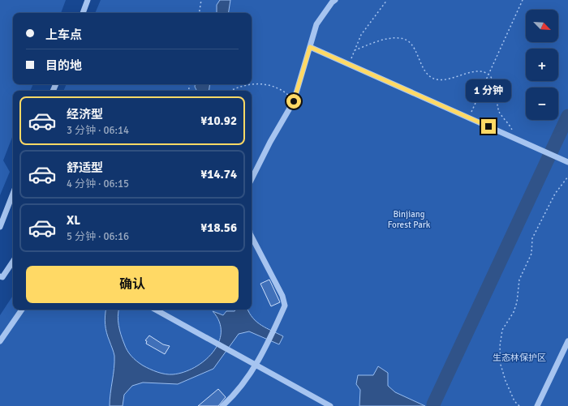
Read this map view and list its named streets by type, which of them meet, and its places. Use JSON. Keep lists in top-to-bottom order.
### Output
{
  "parks": ["Binjiang Forest Park", "生态林保护区"],
  "north": "bottom right",
  "page": {
    "map_buttons": ["+", "−"],
    "banner": ["上车点", "目的地"],
    "bubble": "1 分钟",
    "list": [
      {
        "name": "经济型",
        "note": "3 分钟 · 06:14",
        "value": "¥10.92"
      },
      {
        "name": "舒适型",
        "note": "4 分钟 · 06:15",
        "value": "¥14.74"
      },
      {
        "name": "XL",
        "note": "5 分钟 · 06:16",
        "value": "¥18.56"
      }
    ],
    "buttons": "确认"
  }
}
